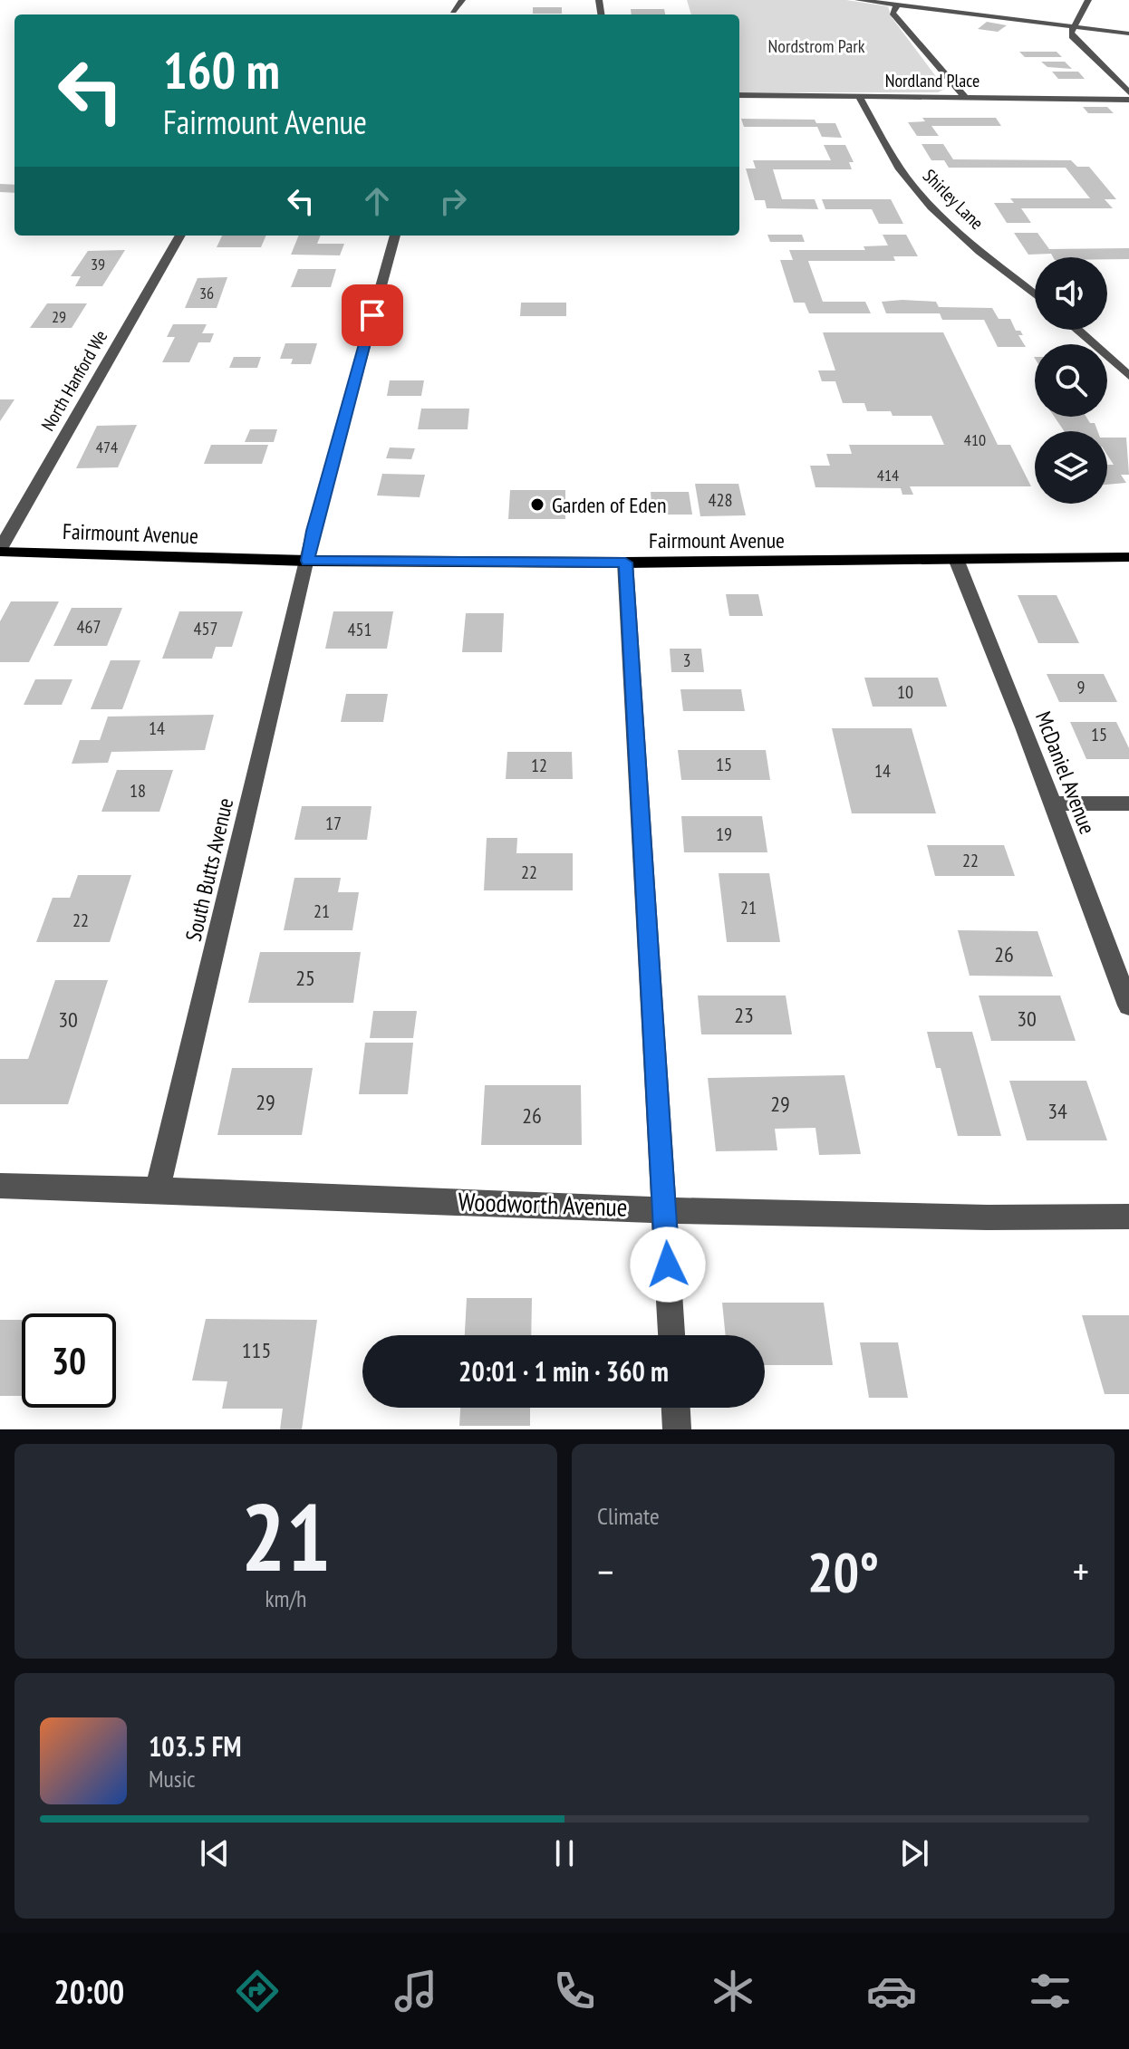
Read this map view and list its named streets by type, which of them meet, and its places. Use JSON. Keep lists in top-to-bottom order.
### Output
{
  "streets": {
    "main road": ["Fairmount Avenue"],
    "street": [
      "Nordland Place",
      "Shirley Lane",
      "North Hanford We",
      "McDaniel Avenue",
      "South Butts Avenue",
      "Woodworth Avenue"
    ]
  },
  "crossings": [
    ["Nordland Place", "Shirley Lane"],
    ["North Hanford We", "Fairmount Avenue"],
    ["Fairmount Avenue", "McDaniel Avenue"],
    ["Fairmount Avenue", "South Butts Avenue"],
    ["South Butts Avenue", "Woodworth Avenue"]
  ],
  "parks": ["Nordstrom Park"],
  "places": ["Garden of Eden"],
  "house_numbers": [
    "39",
    "36",
    "29",
    "410",
    "474",
    "414",
    "428",
    "467",
    "457",
    "451",
    "3",
    "9",
    "10",
    "14",
    "15",
    "15",
    "12",
    "14",
    "18",
    "17",
    "19",
    "22",
    "22",
    "21",
    "21",
    "22",
    "26",
    "25",
    "23",
    "30",
    "30",
    "29",
    "29",
    "34",
    "26",
    "115"
  ],
  "page": {
    "turn": ["160 m", "Fairmount Avenue"],
    "limit": "30",
    "trip": "20:01 · 1 min · 360 m",
    "tile": [
      ["21", "km/h"],
      "Climate"
    ],
    "heat": ["−", "20°", "+"],
    "song": ["103.5 FM", "Music"],
    "tabs": "20:00"
  }
}
